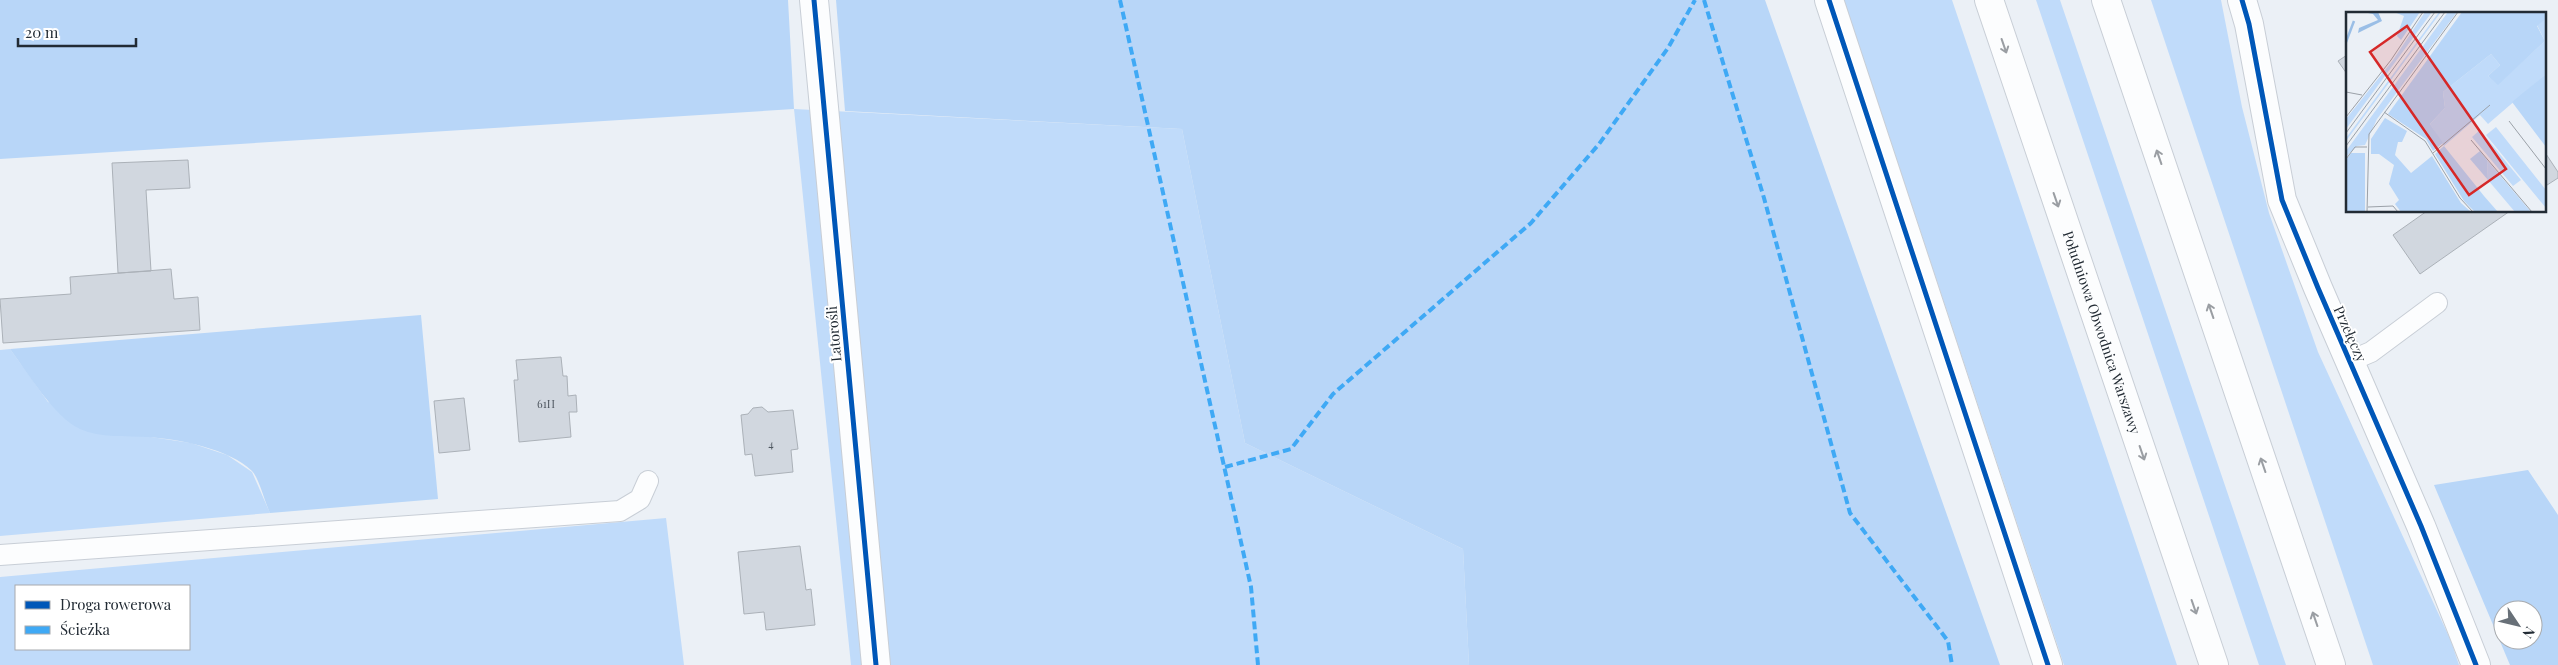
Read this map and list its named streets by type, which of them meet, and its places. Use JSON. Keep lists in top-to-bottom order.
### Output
{
  "streets": {
    "main road": ["Południowa Obwodnica Warszawy", "Latorośli", "Przełęczy"]
  },
  "house_numbers": ["61H", "4"],
  "legend": ["Droga rowerowa", "Ścieżka"],
  "scale_bar": "20 m",
  "north": "bottom right"
}
